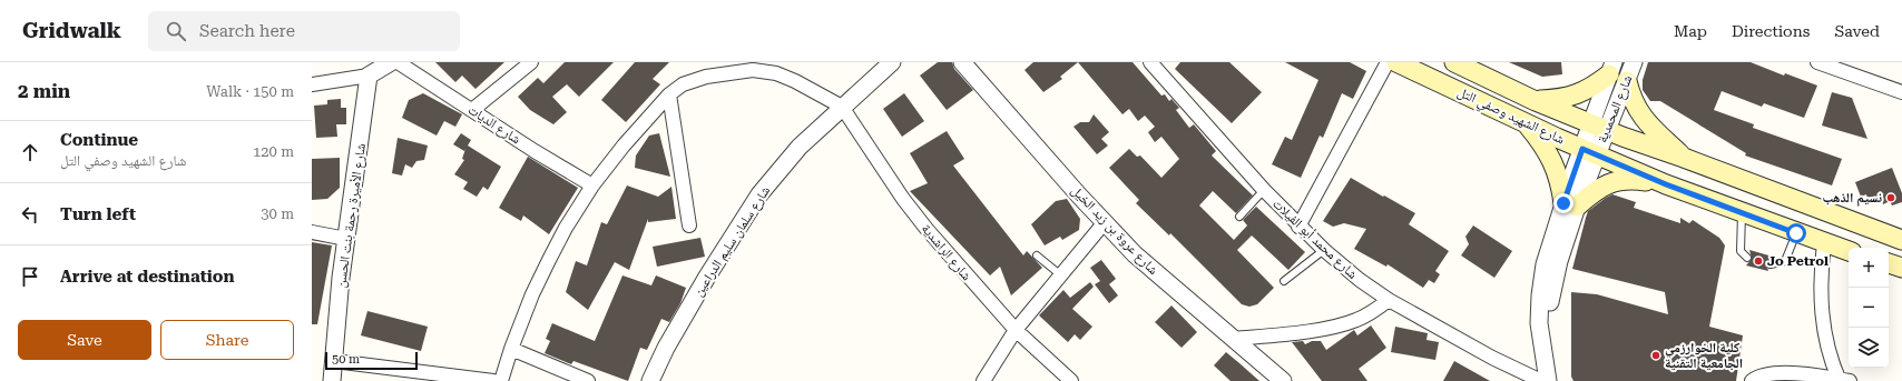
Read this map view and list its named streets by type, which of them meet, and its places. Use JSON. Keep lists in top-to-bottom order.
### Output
{
  "streets": {
    "main road": ["شارع الشهيد وصفي التل"],
    "street": [
      "شارع المحمدية",
      "شارع الديات",
      "شارع الأميرة رحمة بنت الحسن",
      "شارع عروة بن زيد الخيل",
      "شارع محمد أبو الفيلات",
      "شارع سلمان سليم الدراعين",
      "شارع الراشدية"
    ]
  },
  "crossings": [
    ["شارع المحمدية", "شارع الشهيد وصفي التل"],
    ["شارع سلمان سليم الدراعين", "شارع الراشدية"]
  ],
  "places": ["نسيم الذهب", "Jo Petrol", "كلية الخوارزمي الجامعية التقنية"],
  "scale_bar": "50 m",
  "page": {
    "header": "Gridwalk",
    "search": "Search here",
    "nav": ["Map", "Directions", "Saved"],
    "heading": ["2 min", "Walk · 150 m"],
    "list": [
      ["Continue", "شارع الشهيد وصفي التل", "120 m"],
      ["Turn left", "30 m"],
      "Arrive at destination"
    ],
    "map_buttons": ["+", "−"],
    "buttons": ["Save", "Share"],
    "scale": "50 m"
  }
}
